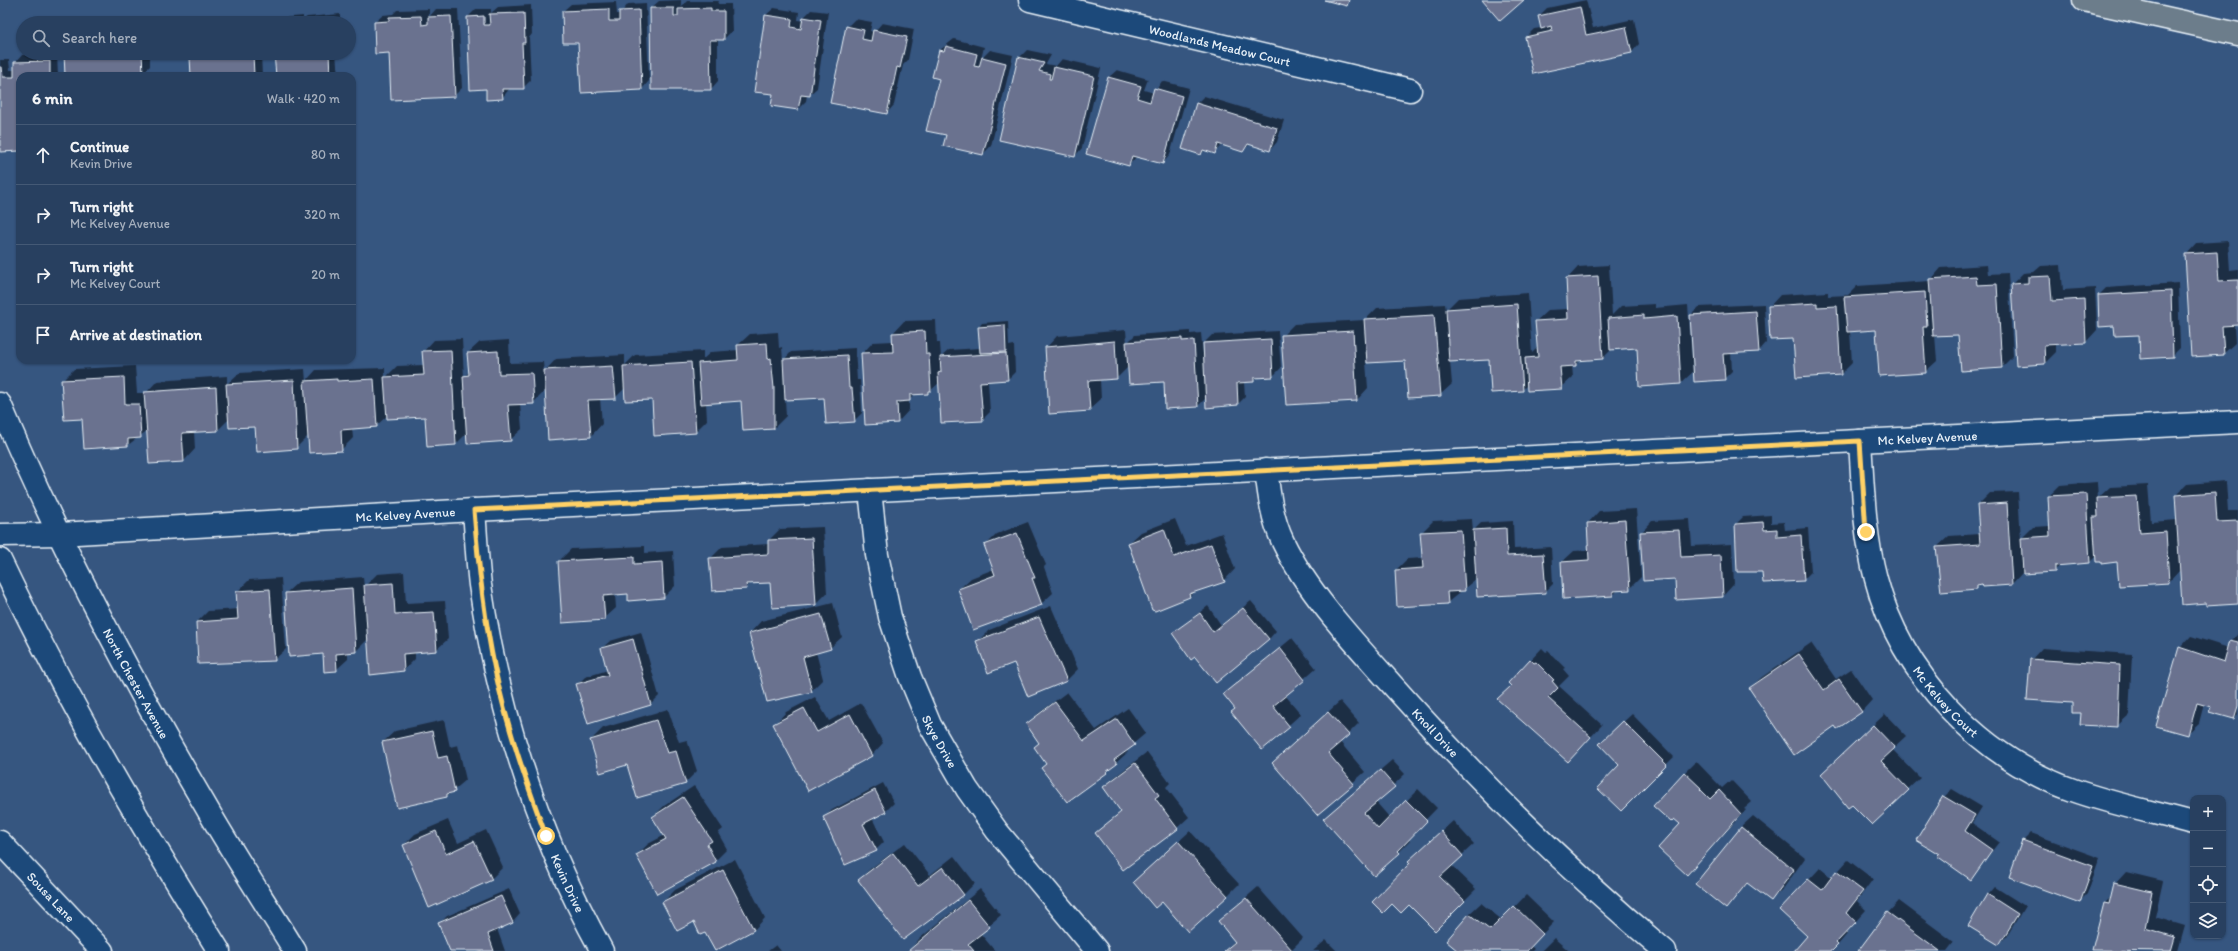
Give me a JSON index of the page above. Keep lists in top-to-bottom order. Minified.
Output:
{"streets":{"street":["Woodlands Meadow Court","Mc Kelvey Avenue","North Chester Avenue","Mc Kelvey Court","Knoll Drive","Skye Drive","Kevin Drive","Sousa Lane"]},"crossings":[["Mc Kelvey Avenue","North Chester Avenue"],["Mc Kelvey Avenue","Mc Kelvey Court"],["Mc Kelvey Avenue","Knoll Drive"],["Mc Kelvey Avenue","Skye Drive"],["Mc Kelvey Avenue","Kevin Drive"]],"page":{"search":"Search here","heading":["6 min","Walk · 420 m"],"list":[["Continue","Kevin Drive","80 m"],["Turn right","Mc Kelvey Avenue","320 m"],["Turn right","Mc Kelvey Court","20 m"],"Arrive at destination"],"map_buttons":["+","−"]}}
